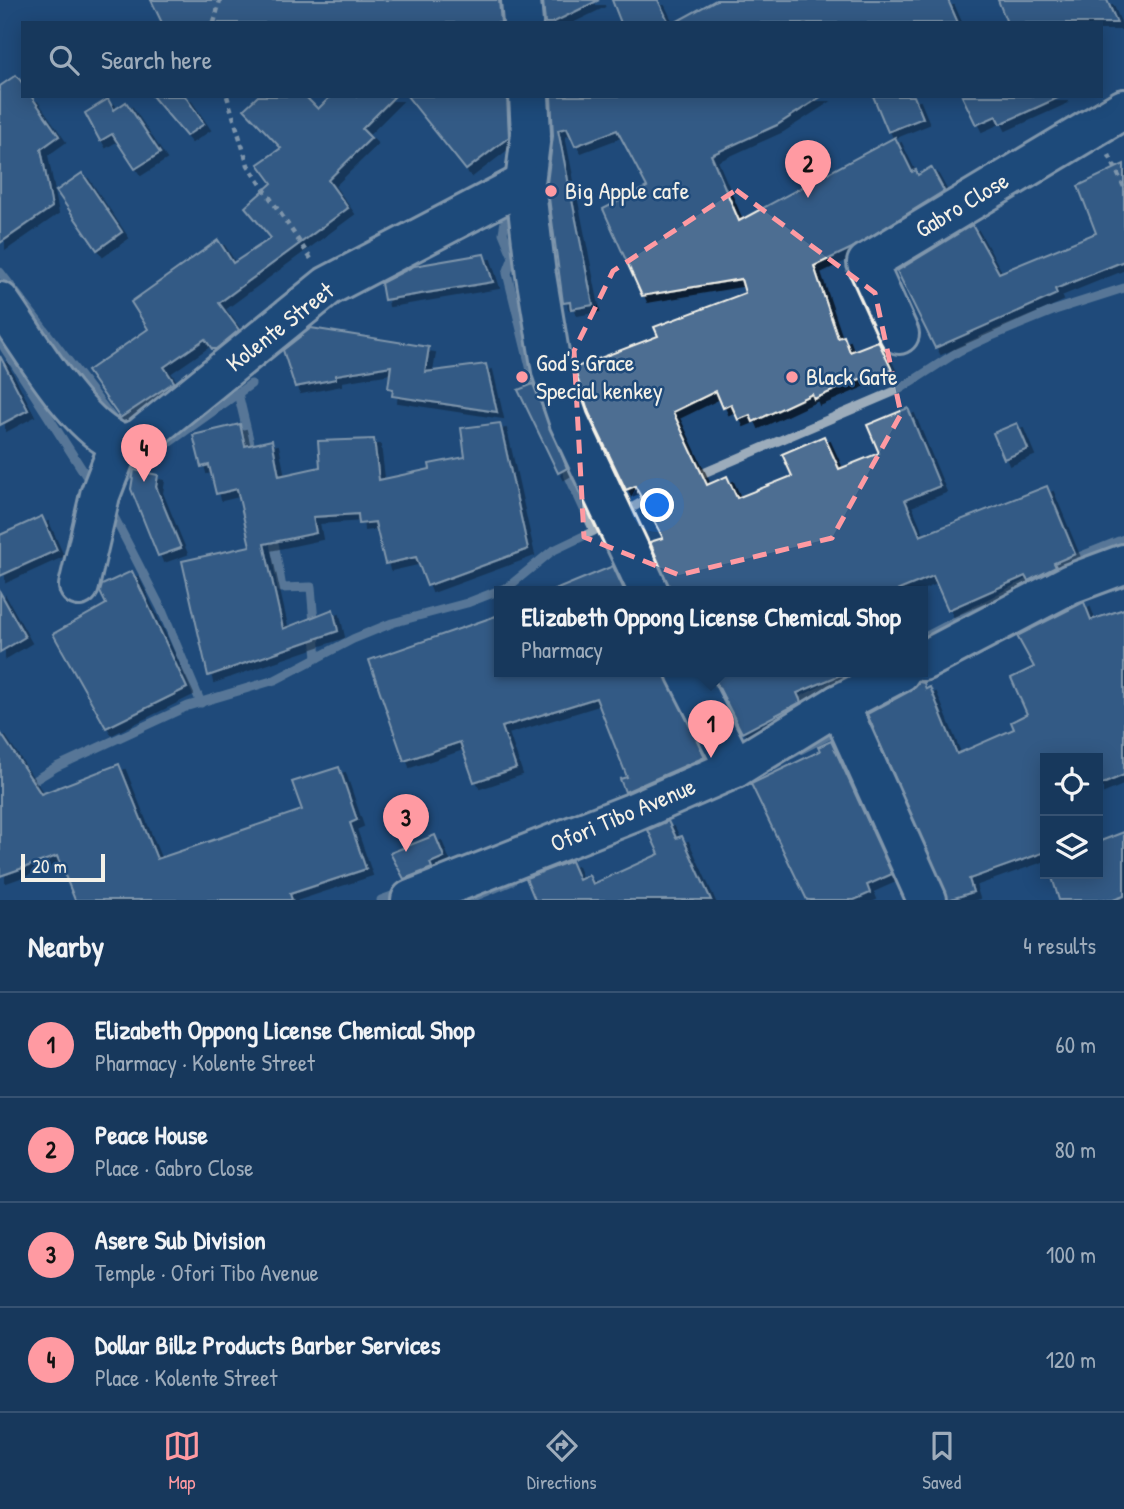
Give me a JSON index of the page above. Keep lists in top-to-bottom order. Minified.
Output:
{"streets":{"street":["Gabro Close","Kolente Street","Ofori Tibo Avenue"]},"places":["Big Apple cafe","God's Grace Special kenkey","Black Gate"],"scale_bar":"20 m","page":{"search":"Search here","pins":["2","4","1","3"],"popup":["Elizabeth Oppong License Chemical Shop","Pharmacy"],"scale":"20 m","heading":["Nearby","4 results"],"list":[{"mark":"1","name":"Elizabeth Oppong License Chemical Shop","note":"Pharmacy · Kolente Street","value":"60 m"},{"mark":"2","name":"Peace House","note":"Place · Gabro Close","value":"80 m"},{"mark":"3","name":"Asere Sub Division","note":"Temple · Ofori Tibo Avenue","value":"100 m"},{"mark":"4","name":"Dollar Billz Products Barber Services","note":"Place · Kolente Street","value":"120 m"}],"nav":["Map","Directions","Saved"]}}
